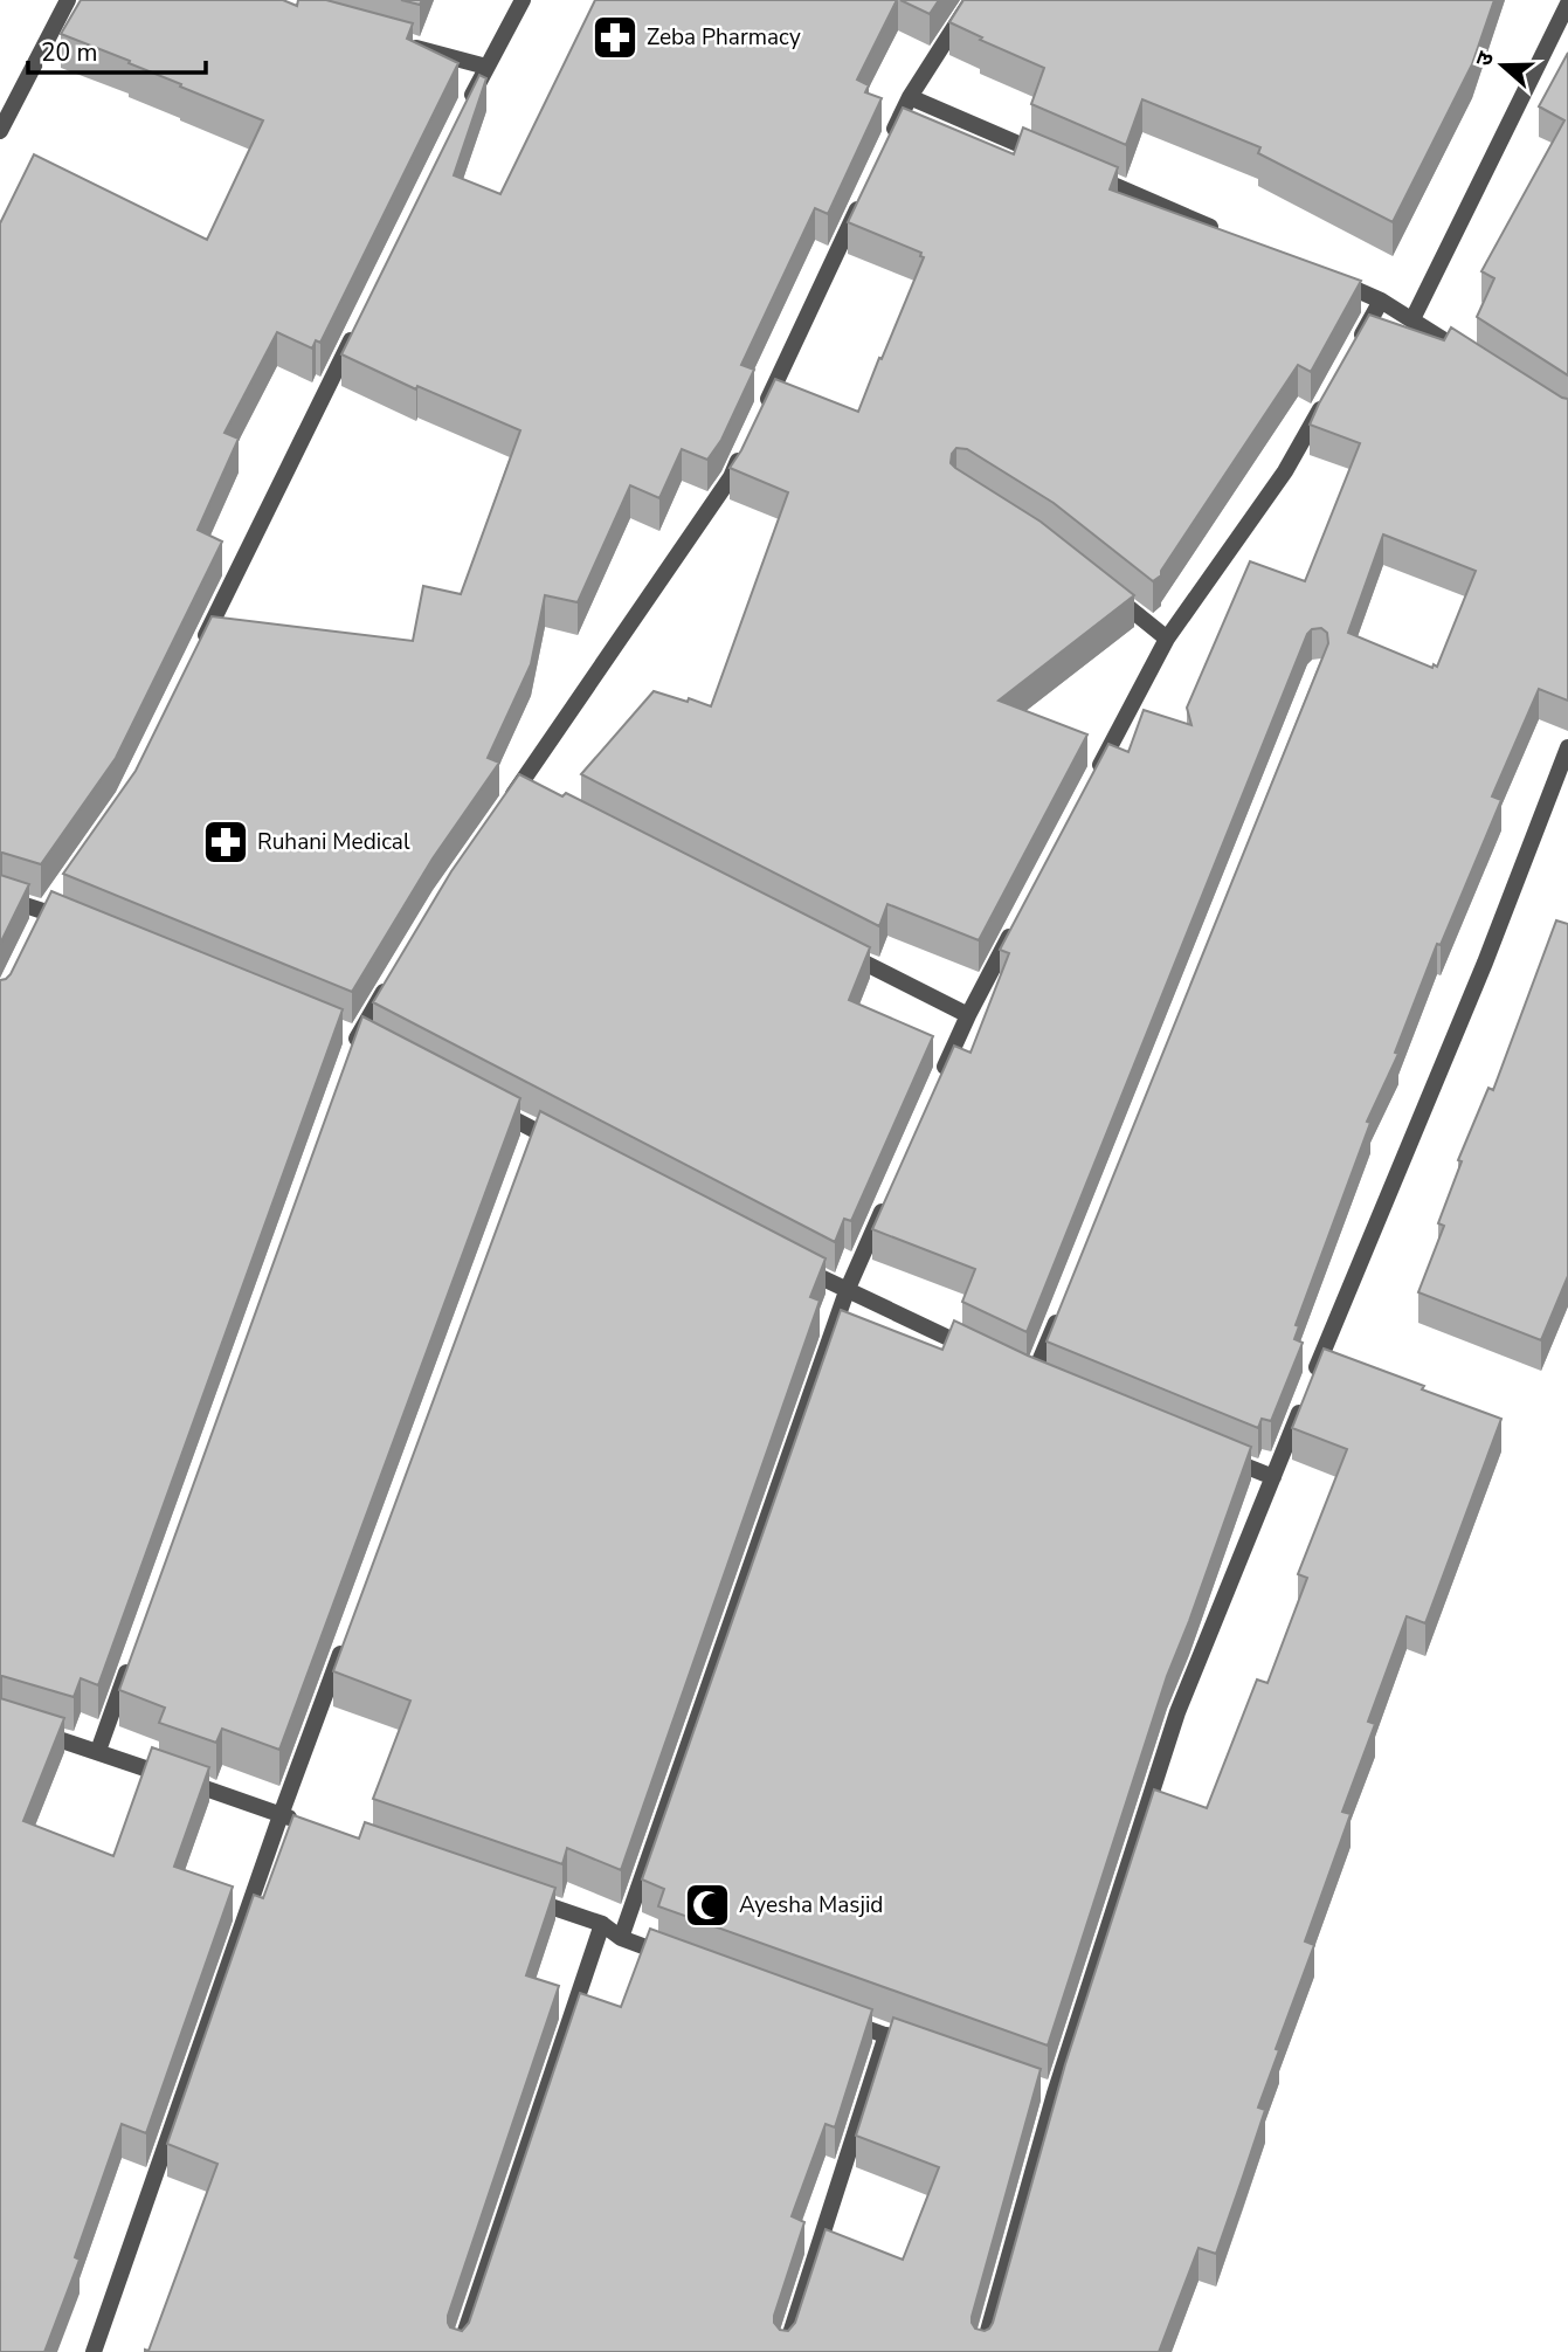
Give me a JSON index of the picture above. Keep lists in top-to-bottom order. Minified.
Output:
{"places":{"pharmacy":["Zeba Pharmacy","Ruhani Medical"],"mosque":["Ayesha Masjid"]},"scale_bar":"20 m","north":"left"}
